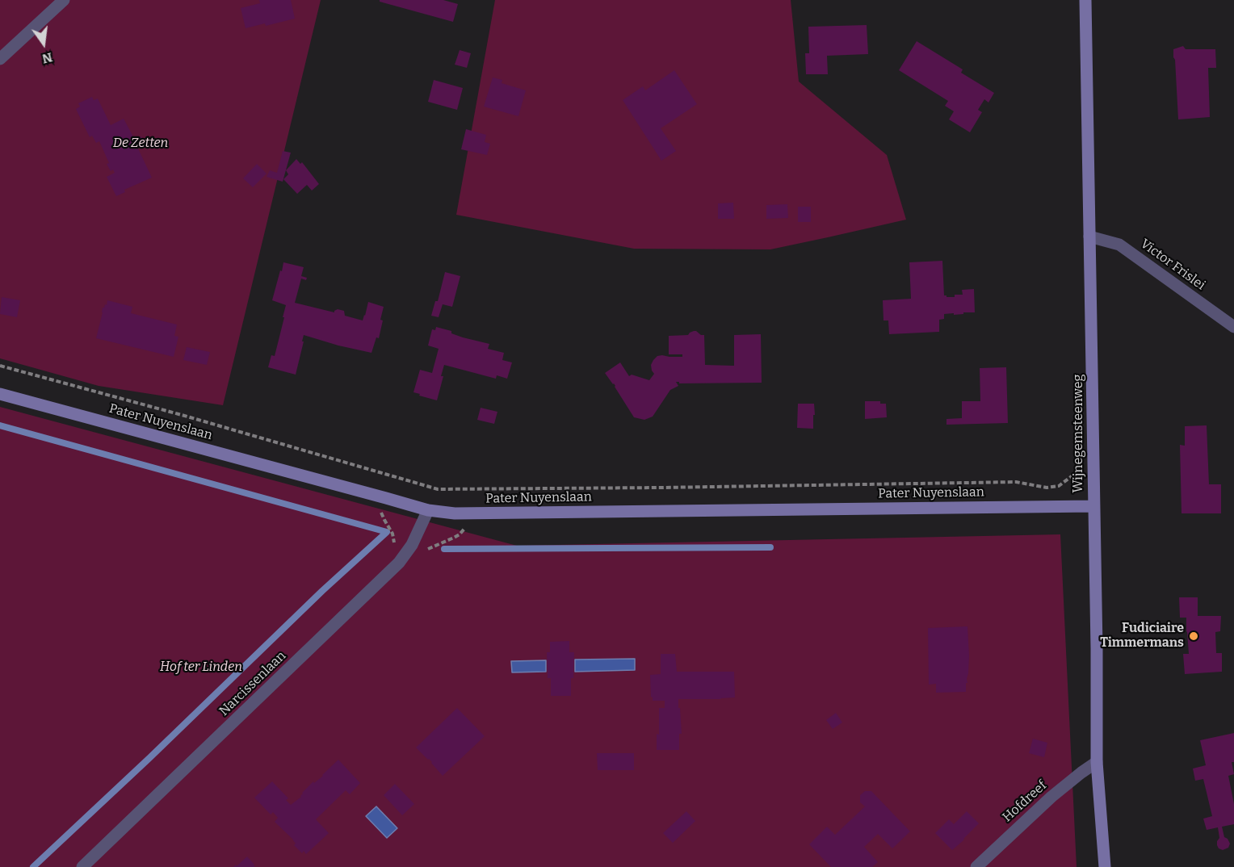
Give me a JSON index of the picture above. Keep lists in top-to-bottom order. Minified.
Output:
{"streets":{"street":["Victor Frislei","Pater Nuyenslaan","Wijnegemsteenweg","Narcissenlaan","Hofdreef"]},"crossings":[["Victor Frislei","Wijnegemsteenweg"],["Pater Nuyenslaan","Wijnegemsteenweg"],["Pater Nuyenslaan","Narcissenlaan"],["Wijnegemsteenweg","Hofdreef"]],"parks":["De Zetten","Hof ter Linden"],"places":["Fudiciaire Timmermans"],"north":"bottom"}
